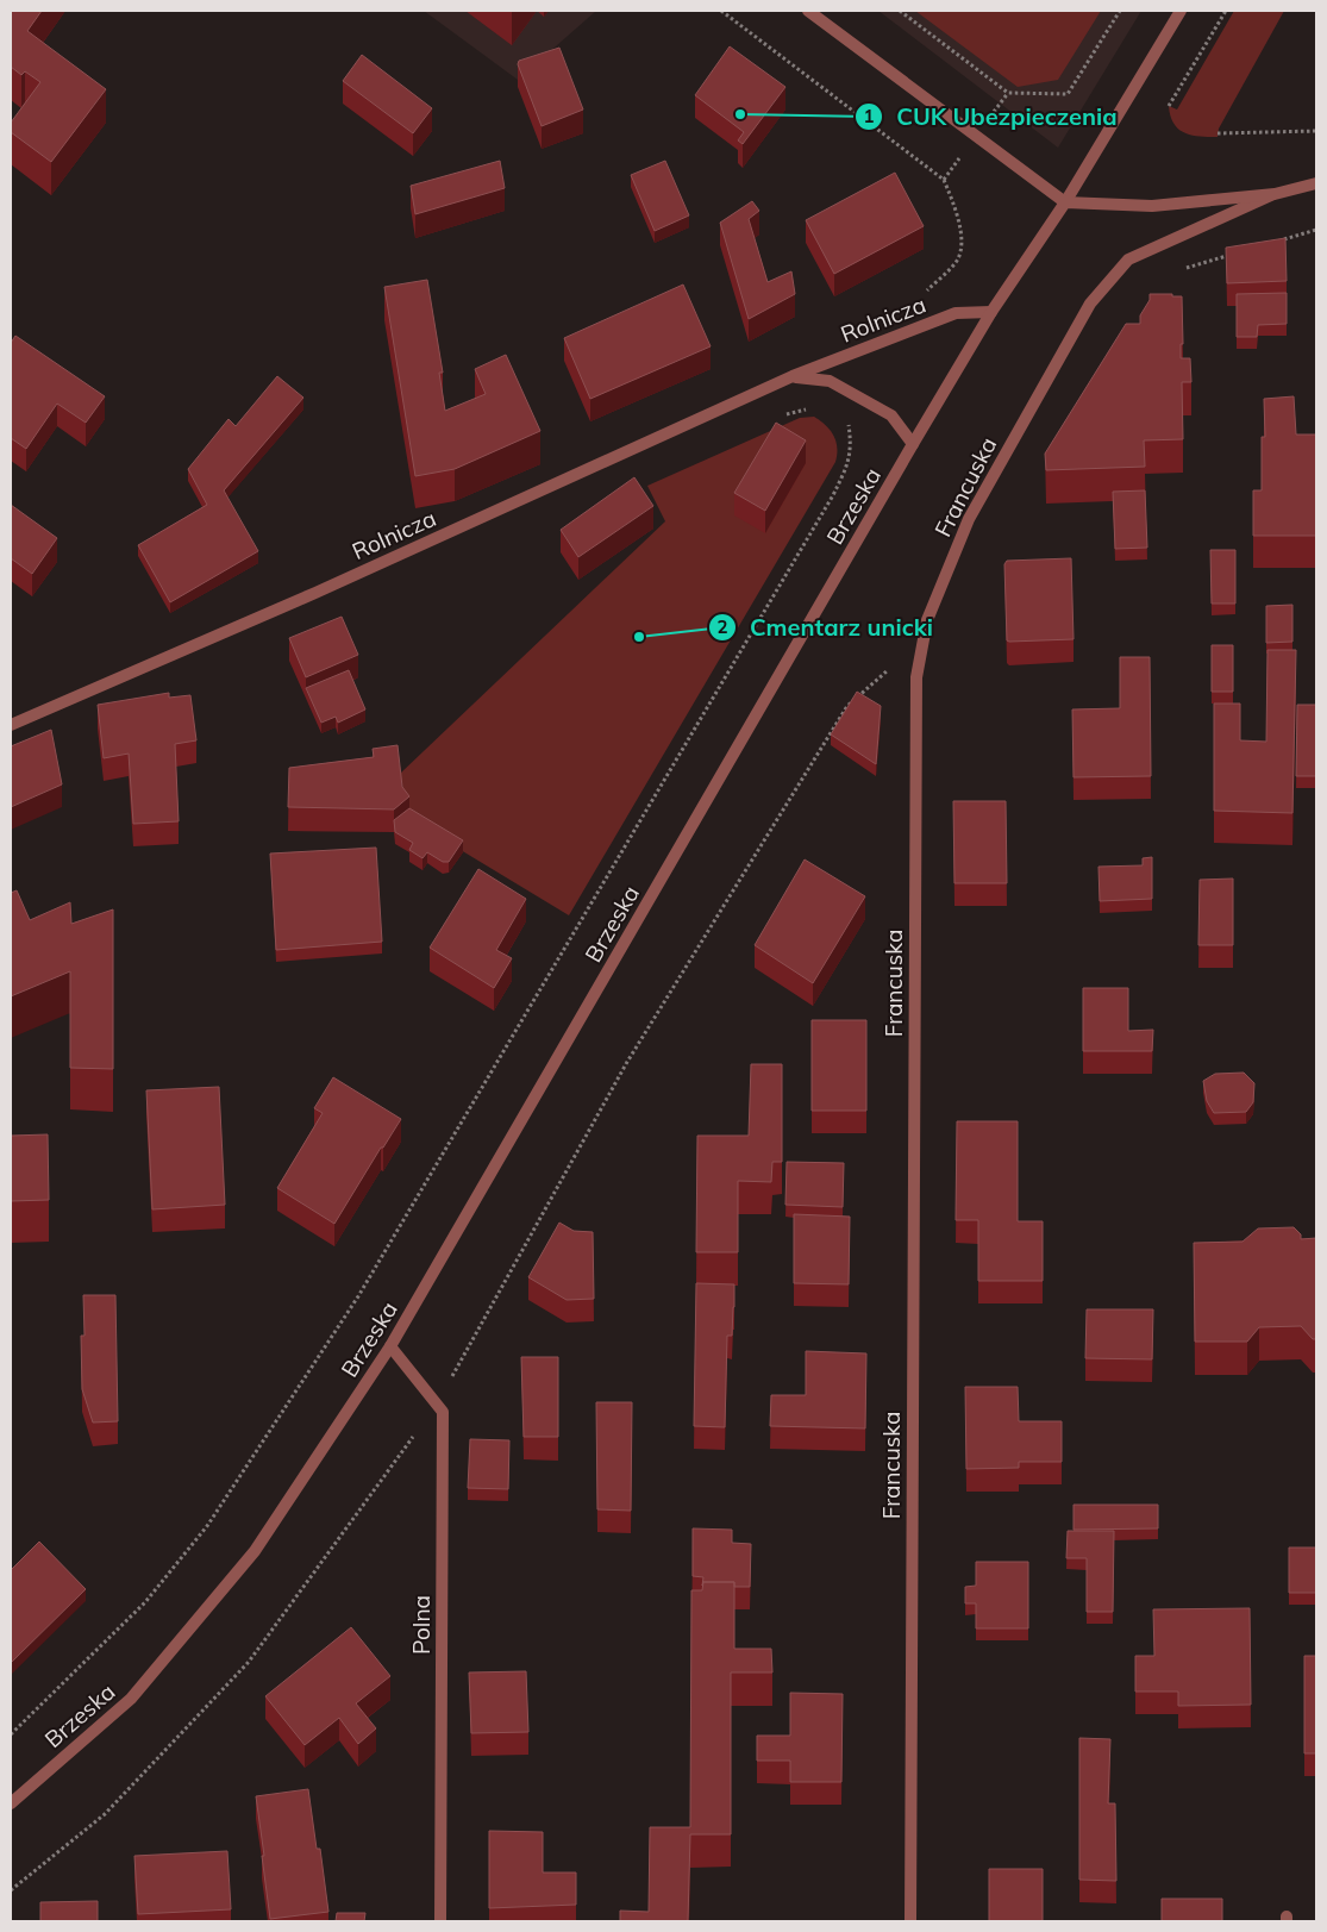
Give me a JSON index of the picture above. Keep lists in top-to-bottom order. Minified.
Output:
{"streets":{"street":["Rolnicza","Francuska","Brzeska","Polna"]},"crossings":[["Rolnicza","Brzeska"],["Brzeska","Polna"]],"places":["CUK Ubezpieczenia","Cmentarz unicki"]}
